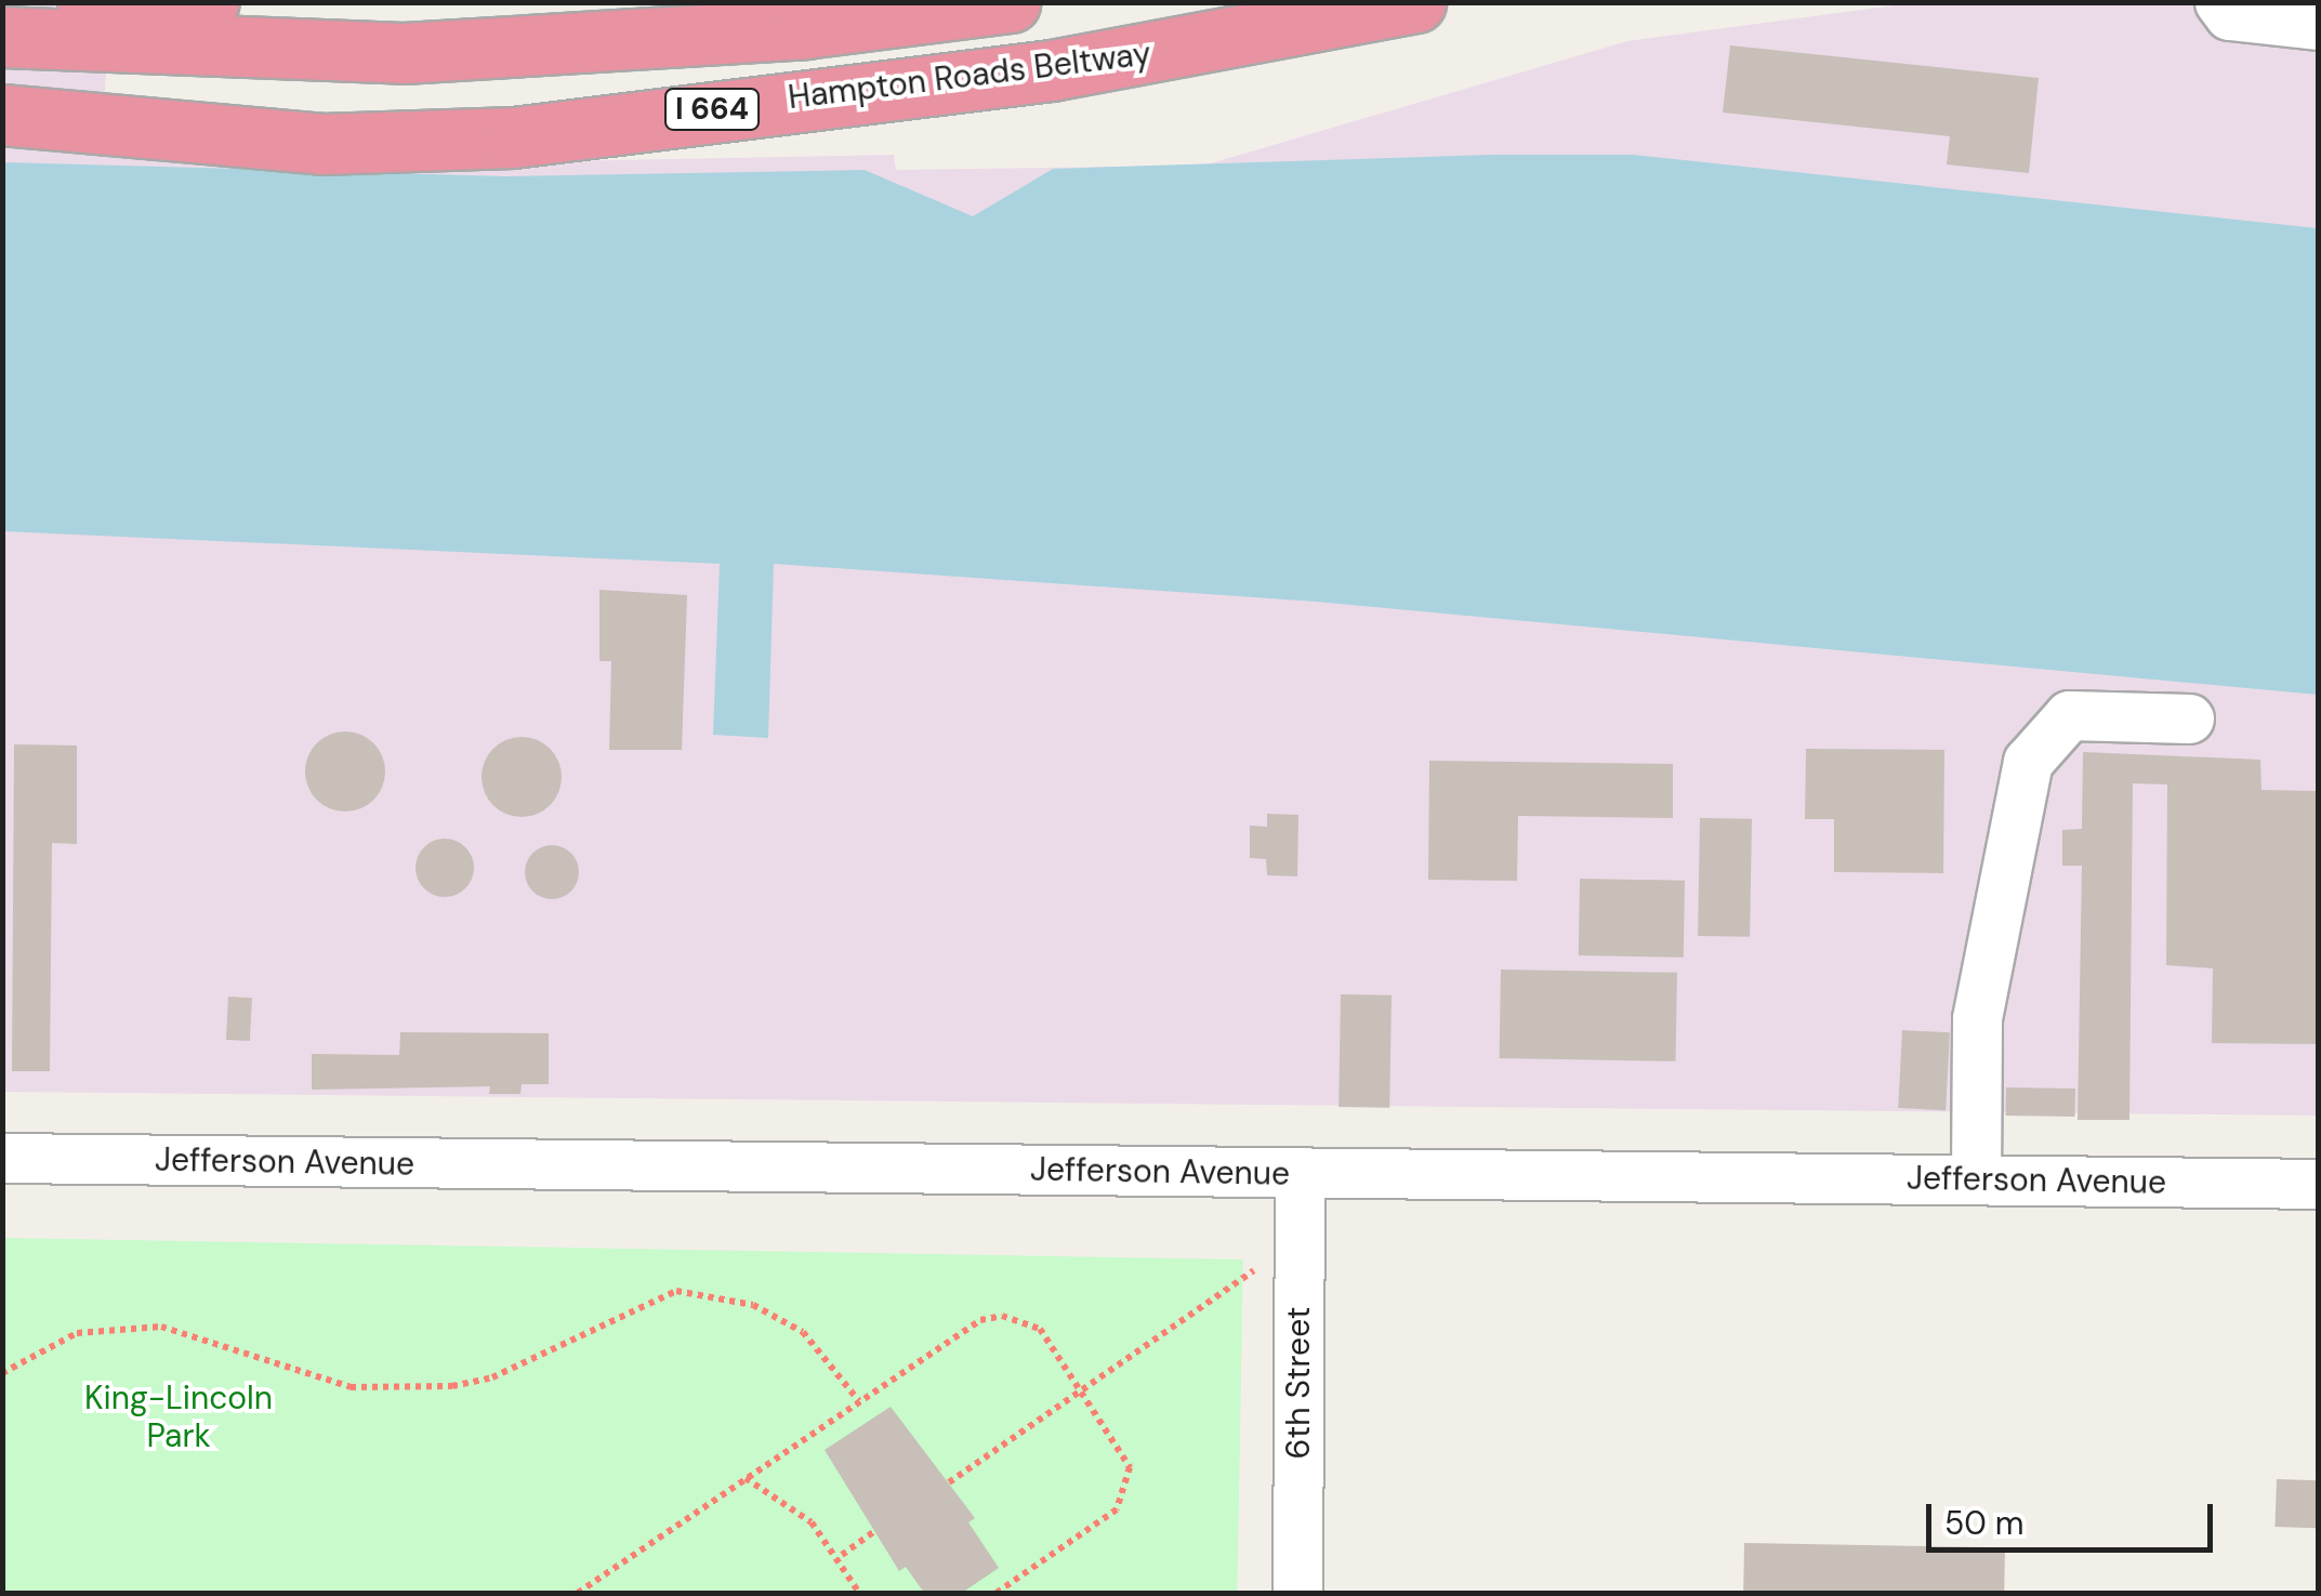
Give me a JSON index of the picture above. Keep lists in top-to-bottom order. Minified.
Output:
{"streets":{"highway":["Hampton Roads Beltway","I 664"],"street":["Jefferson Avenue","6th Street"]},"crossings":[["Jefferson Avenue","6th Street"]],"parks":["King-Lincoln Park"],"scale_bar":"50 m"}
